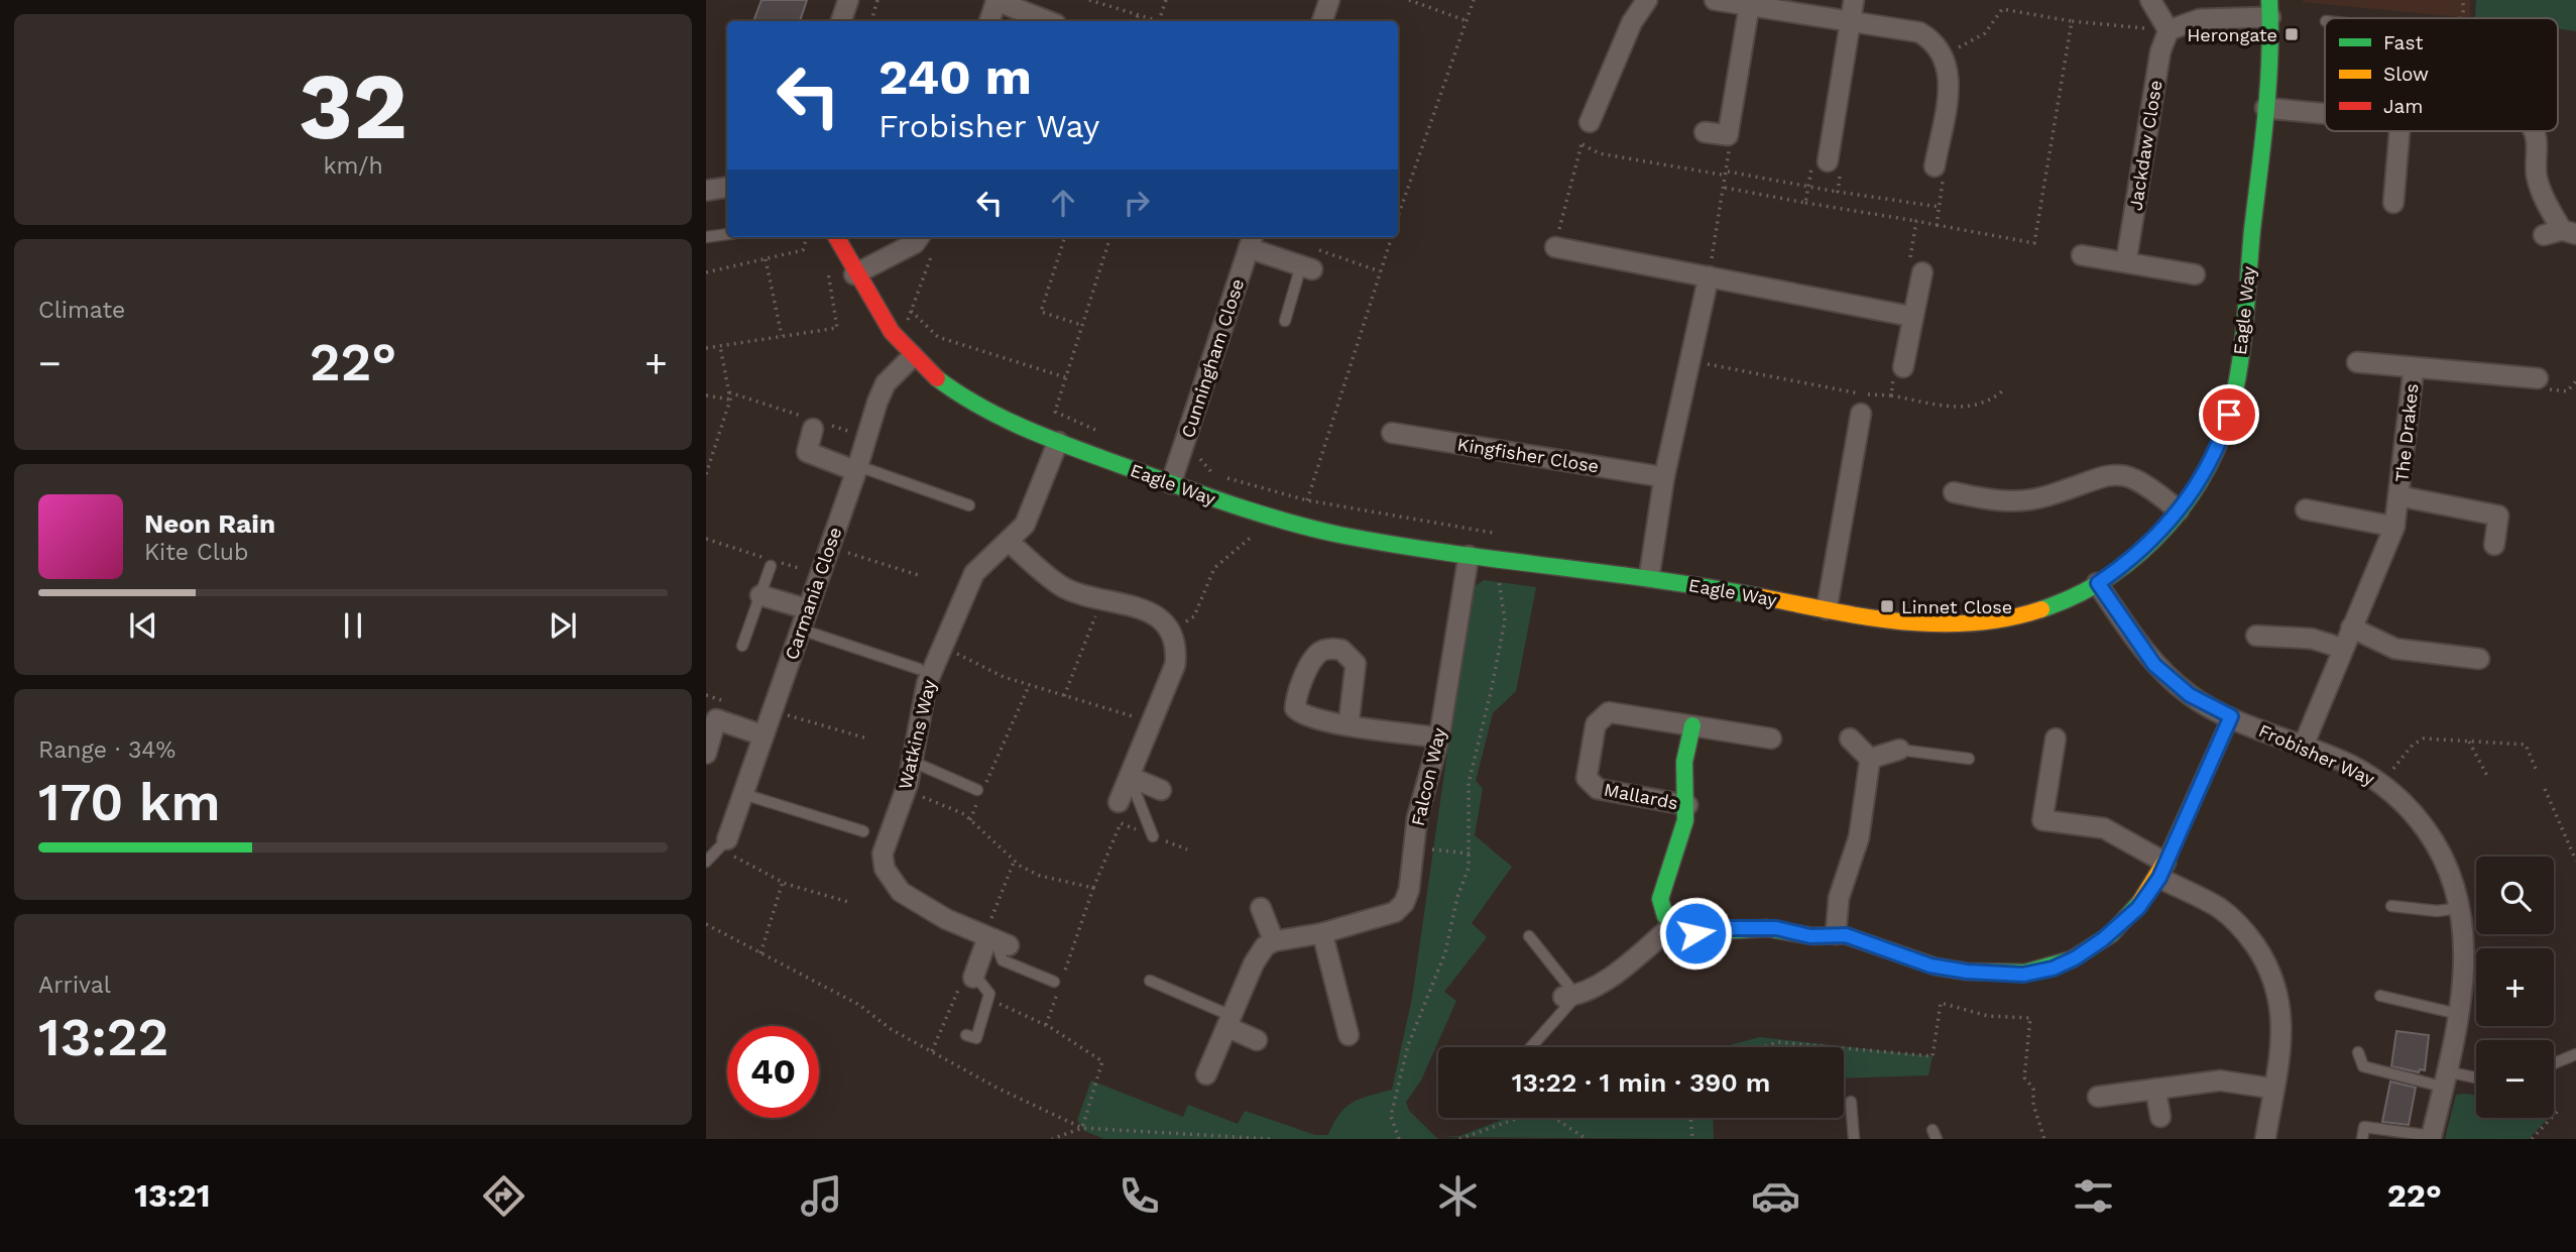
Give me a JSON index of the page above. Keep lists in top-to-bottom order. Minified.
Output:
{"streets":{"street":["Jackdaw Close","Eagle Way","Cunningham Close","The Drakes","Kingfisher Close","Carmania Close","Watkins Way","Frobisher Way","Falcon Way","Mallards"]},"crossings":[["Eagle Way","Cunningham Close"],["Eagle Way","Carmania Close"],["Eagle Way","Watkins Way"],["Eagle Way","Frobisher Way"],["Eagle Way","Falcon Way"],["The Drakes","Frobisher Way"]],"places":{"transit":["Herongate","Linnet Close"]},"legend":["Fast","Slow","Jam"],"page":{"tile":[["32","km/h"],"Climate",["Range · 34%","170 km"],["Arrival","13:22"]],"turn":["240 m","Frobisher Way"],"heat":["−","22°","+"],"song":["Neon Rain","Kite Club"],"map_buttons":["+","−"],"limit":"40","trip":"13:22 · 1 min · 390 m","tabs":["13:21","22°"]}}
